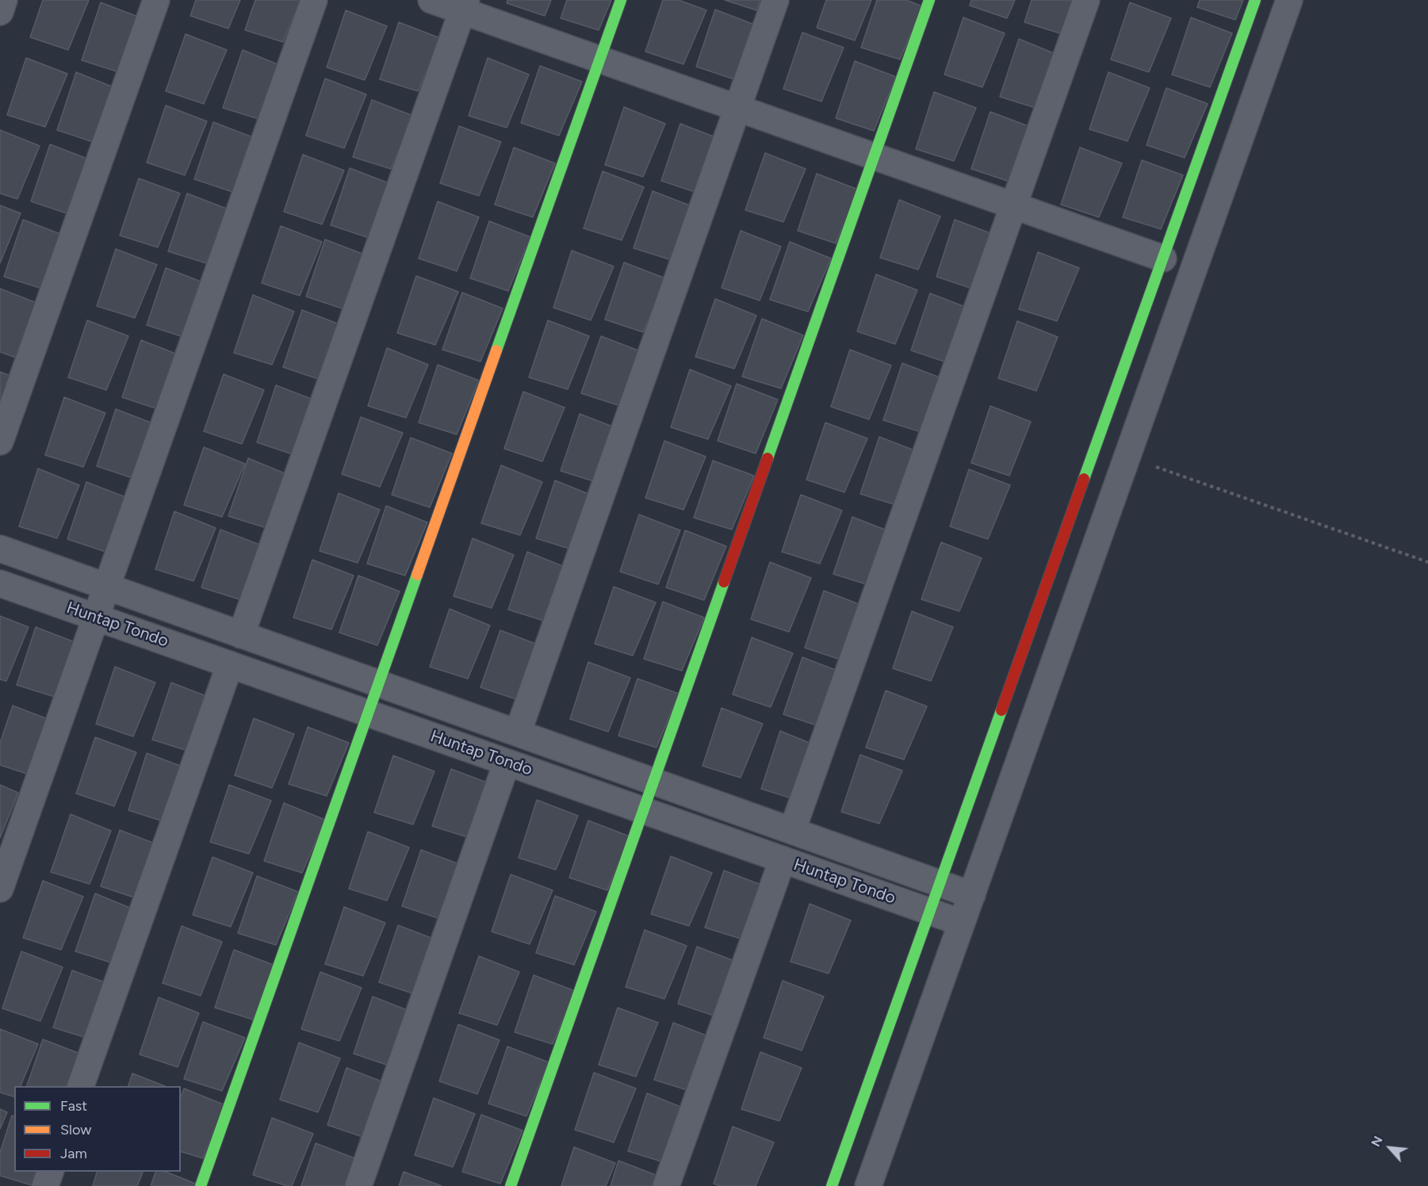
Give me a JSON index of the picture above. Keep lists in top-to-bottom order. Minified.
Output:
{"streets":{"street":["Huntap Tondo"]},"legend":["Fast","Slow","Jam"],"north":"top left"}
